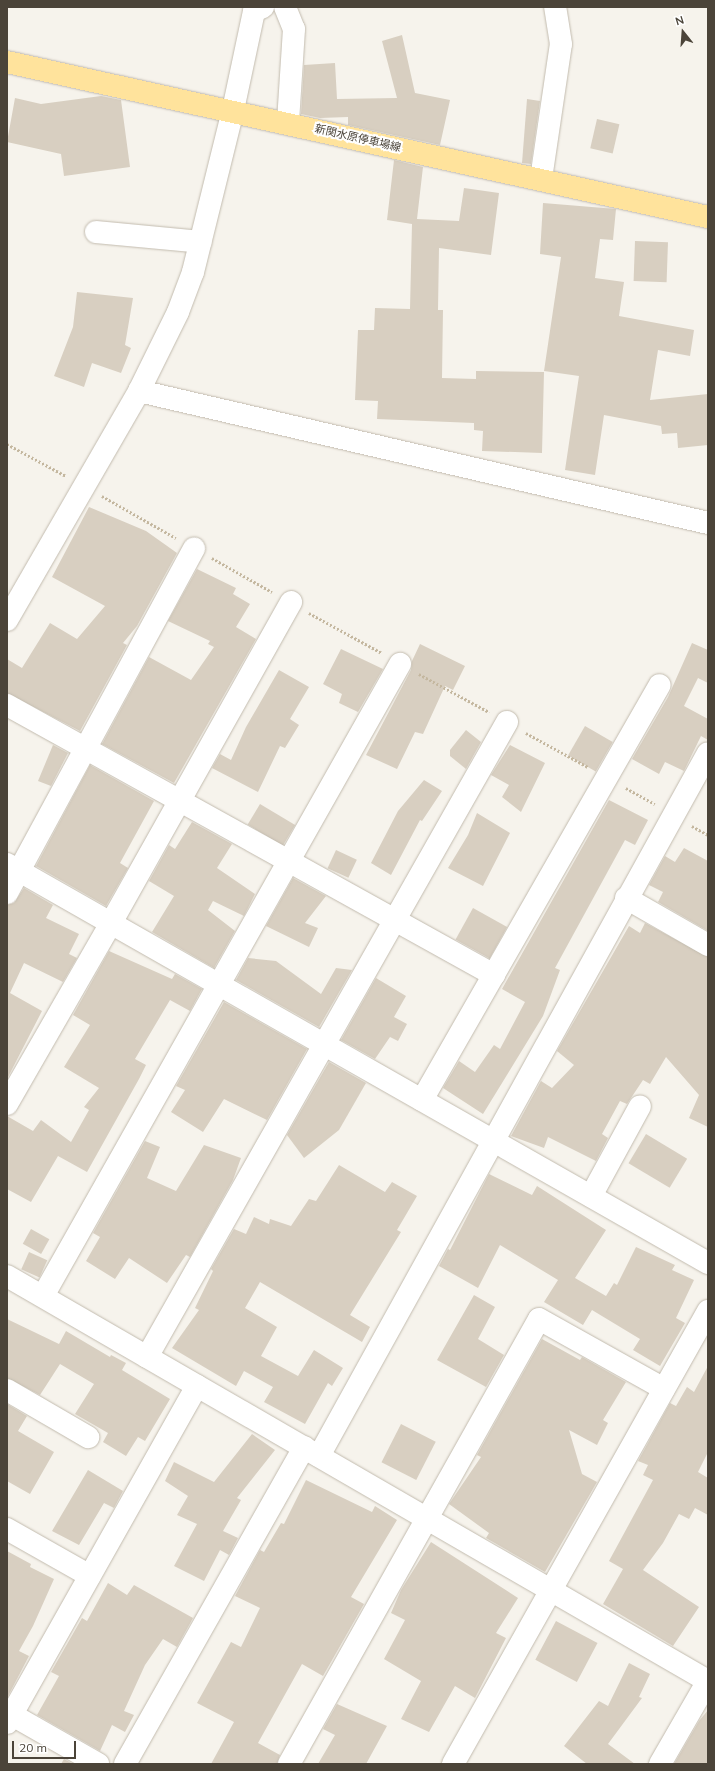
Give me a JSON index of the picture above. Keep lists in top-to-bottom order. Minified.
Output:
{"streets":{"main road":["新関水原停車場線"]},"scale_bar":"20 m","north":"top"}
